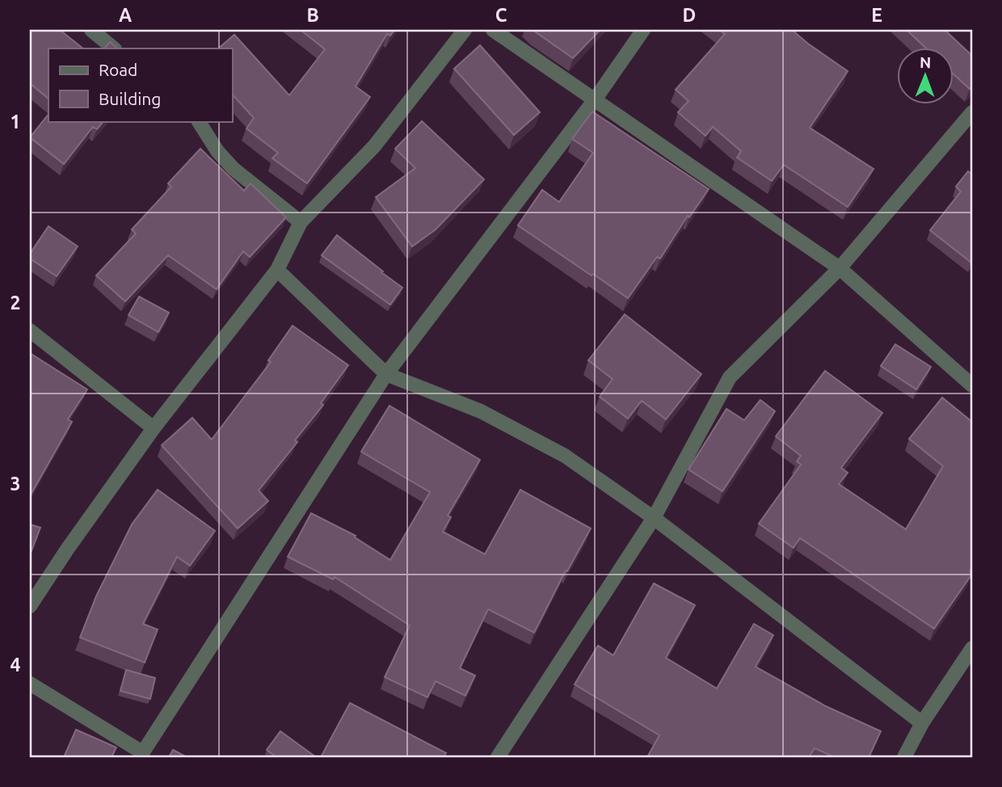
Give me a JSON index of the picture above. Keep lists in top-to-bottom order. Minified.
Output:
{"legend":["Road","Building"],"north":"top","grid":{"columns":["A","B","C","D","E"],"rows":["1","2","3","4"]}}
